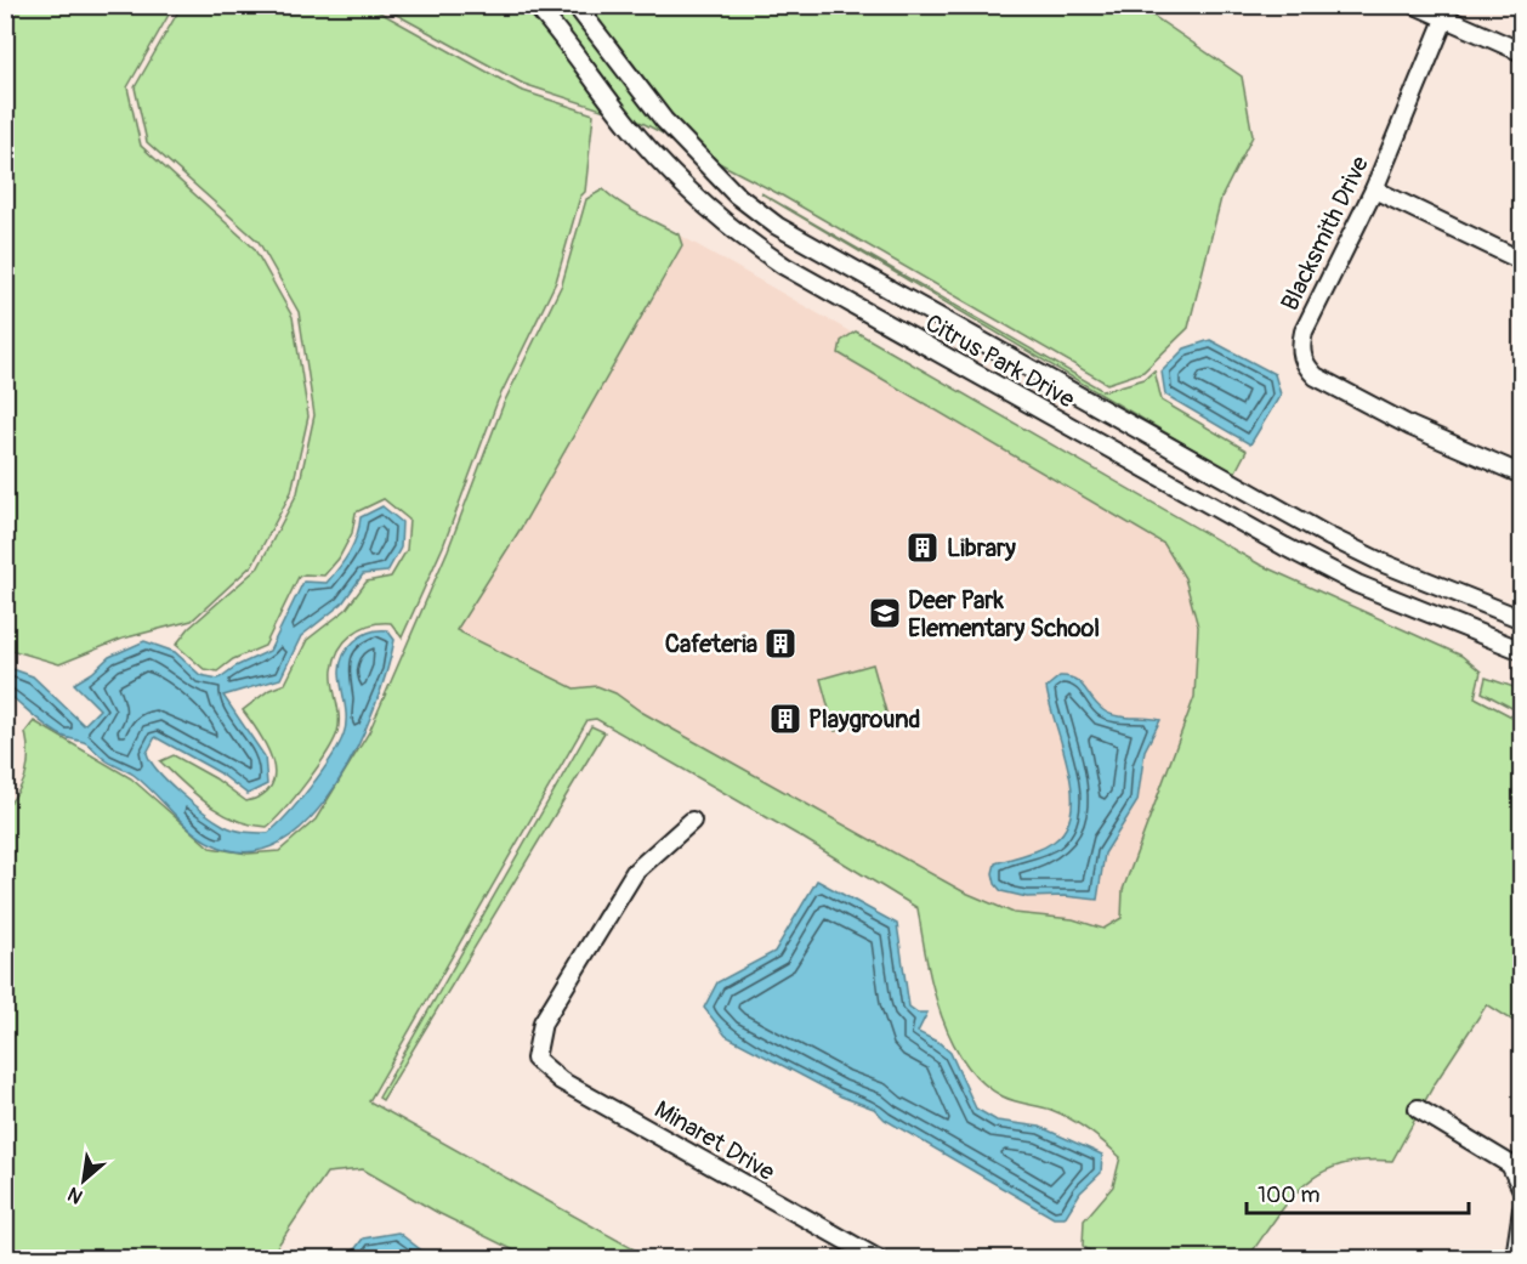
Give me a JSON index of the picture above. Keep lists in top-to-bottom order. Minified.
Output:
{"streets":{"street":["Blacksmith Drive","Citrus Park Drive","Minaret Drive"]},"places":{"building":["Library","Cafeteria","Playground"],"school or university":["Deer Park Elementary School"]},"scale_bar":"100 m","north":"bottom left"}
